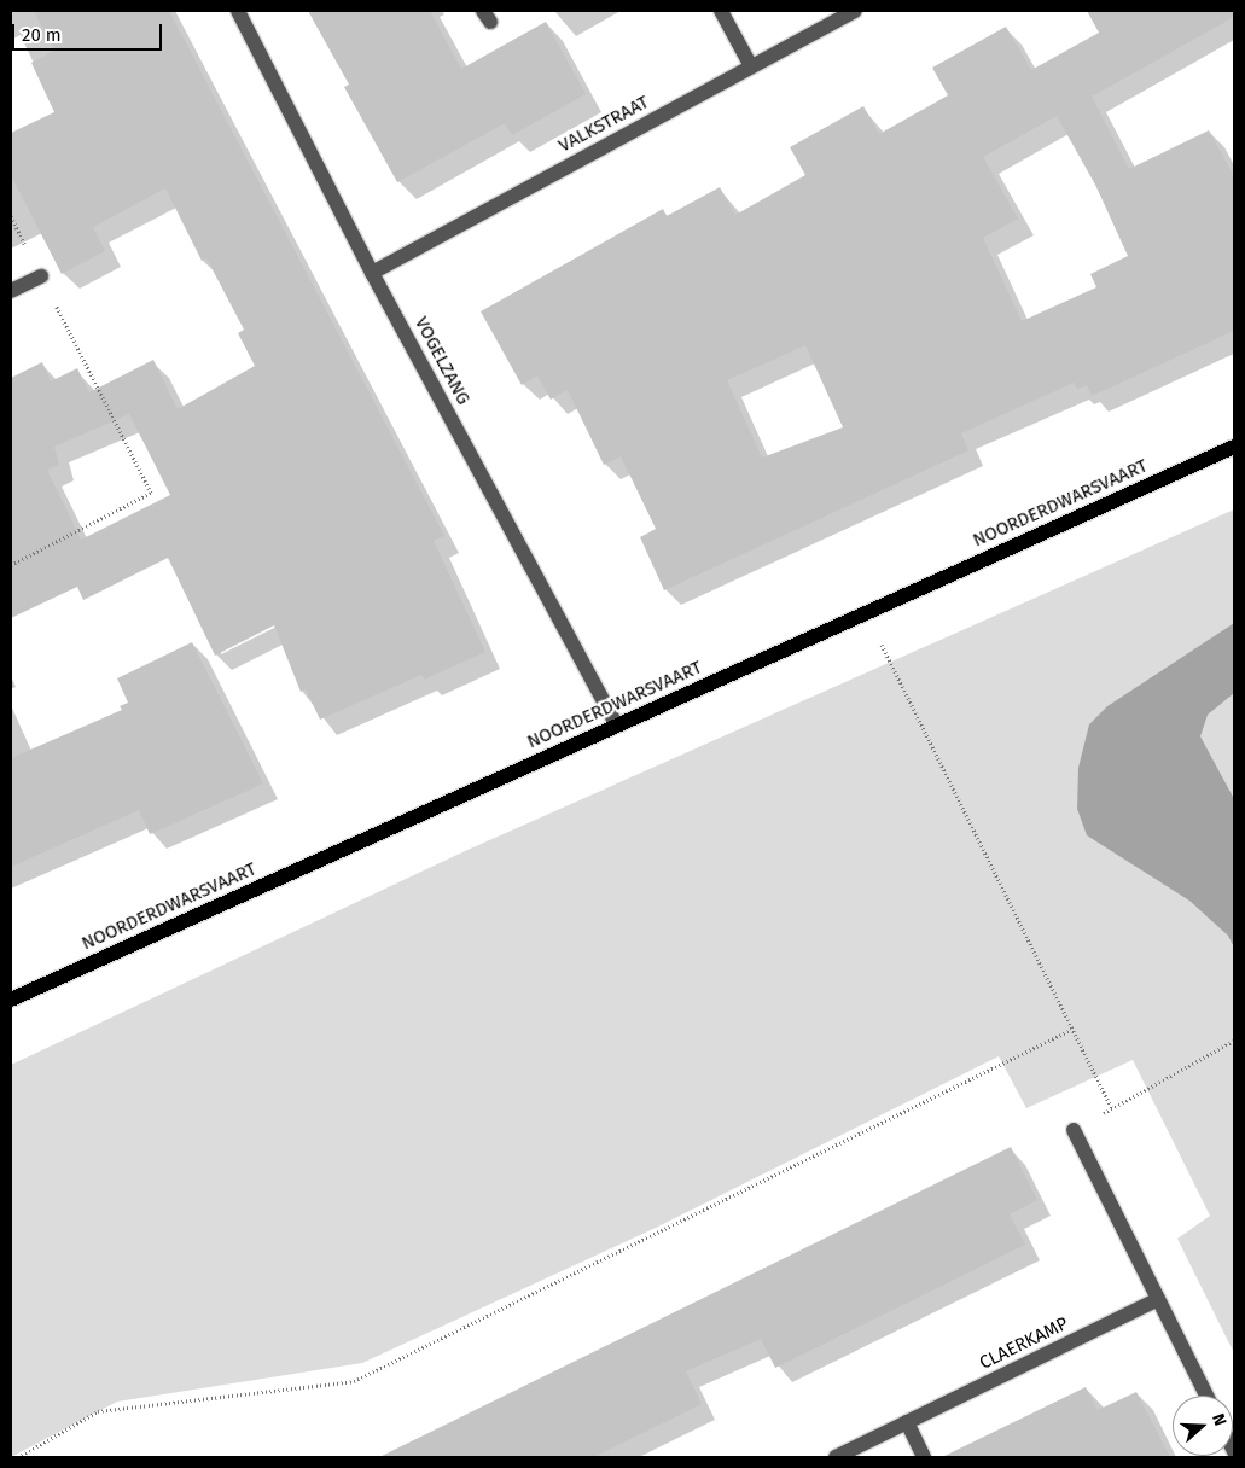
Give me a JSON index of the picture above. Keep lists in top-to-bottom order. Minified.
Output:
{"streets":{"main road":["NOORDERDWARSVAART"],"street":["VALKSTRAAT","VOGELZANG","CLAERKAMP"]},"crossings":[["VALKSTRAAT","VOGELZANG"],["VOGELZANG","NOORDERDWARSVAART"]],"scale_bar":"20 m","north":"right"}
